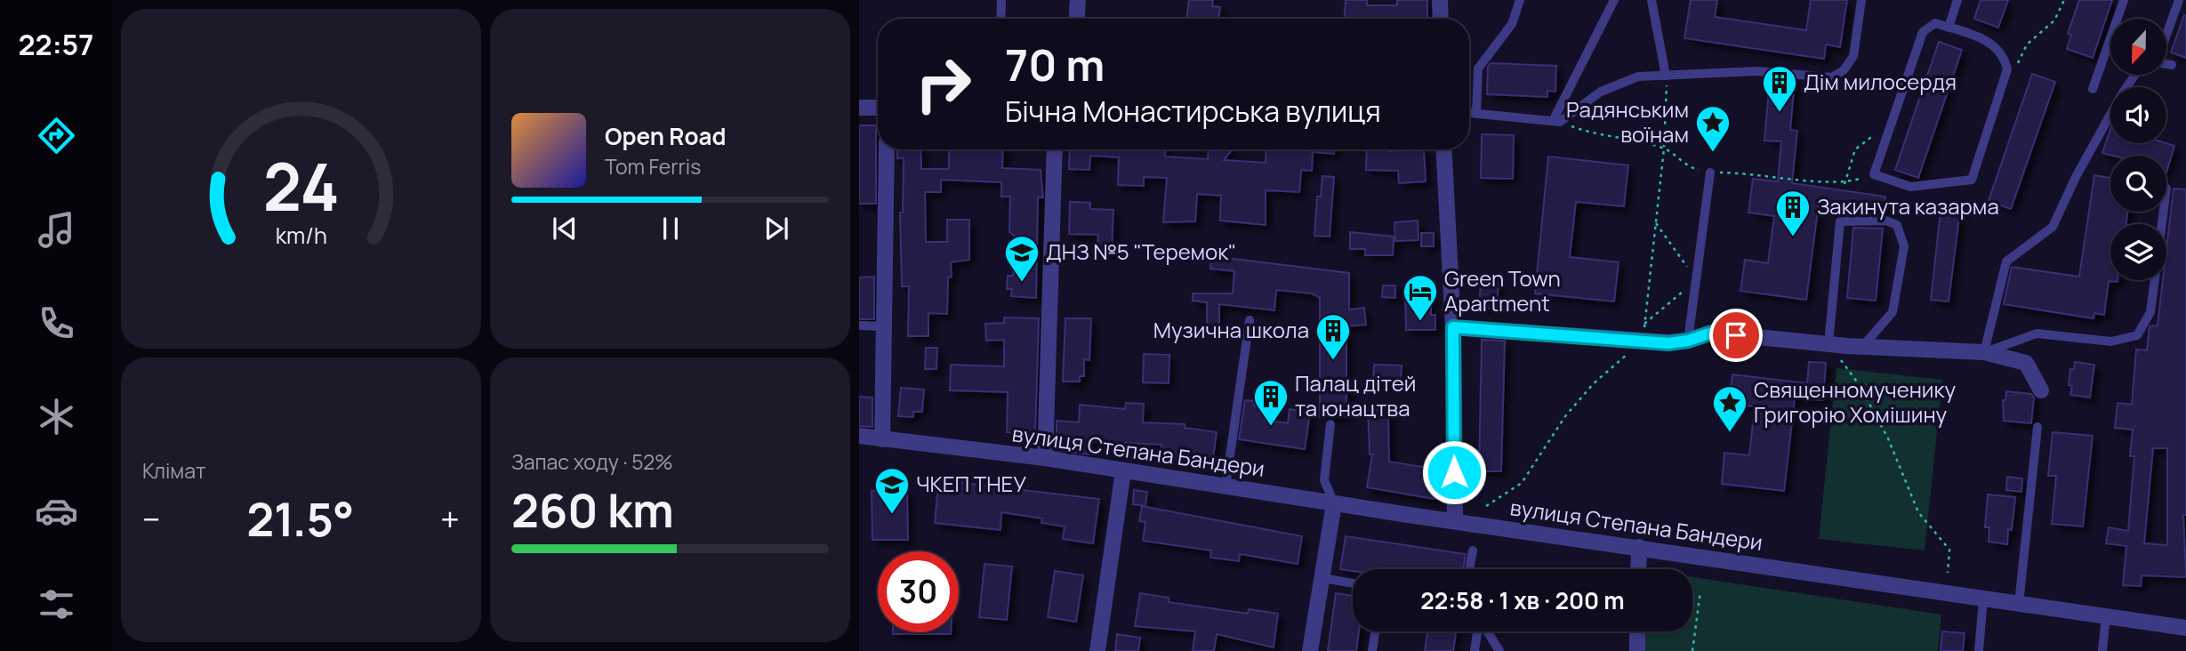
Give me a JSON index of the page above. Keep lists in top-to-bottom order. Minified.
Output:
{"streets":{"street":["вулиця Степана Бандери"]},"places":{"building":["Дім милосердя","Закинута казарма","Музична школа","Палац дітей та юнацтва"],"place":["Радянським воїнам","Священномученику Григорію Хомішину"],"school or university":["ДНЗ №5 \"Теремок\"","ЧКЕП ТНЕУ"],"hotel":["Green Town Apartment"]},"north":"bottom","page":{"tabs":"22:57","turn":["70 m","Бічна Монастирська вулиця"],"song":["Open Road","Tom Ferris"],"tile":["Клімат",["Запас ходу · 52%","260 km"]],"heat":["−","21.5°","+"],"limit":"30","trip":"22:58 · 1 хв · 200 m","gauge":["24","km/h"]}}
